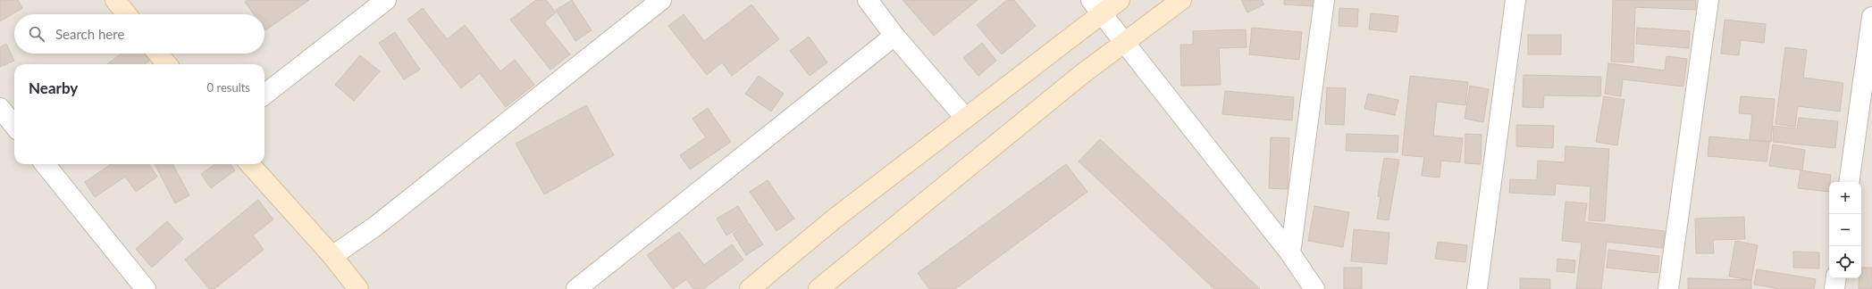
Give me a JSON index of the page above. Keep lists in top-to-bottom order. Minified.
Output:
{"page":{"search":"Search here","heading":["Nearby","0 results"],"map_buttons":["+","−"]}}
